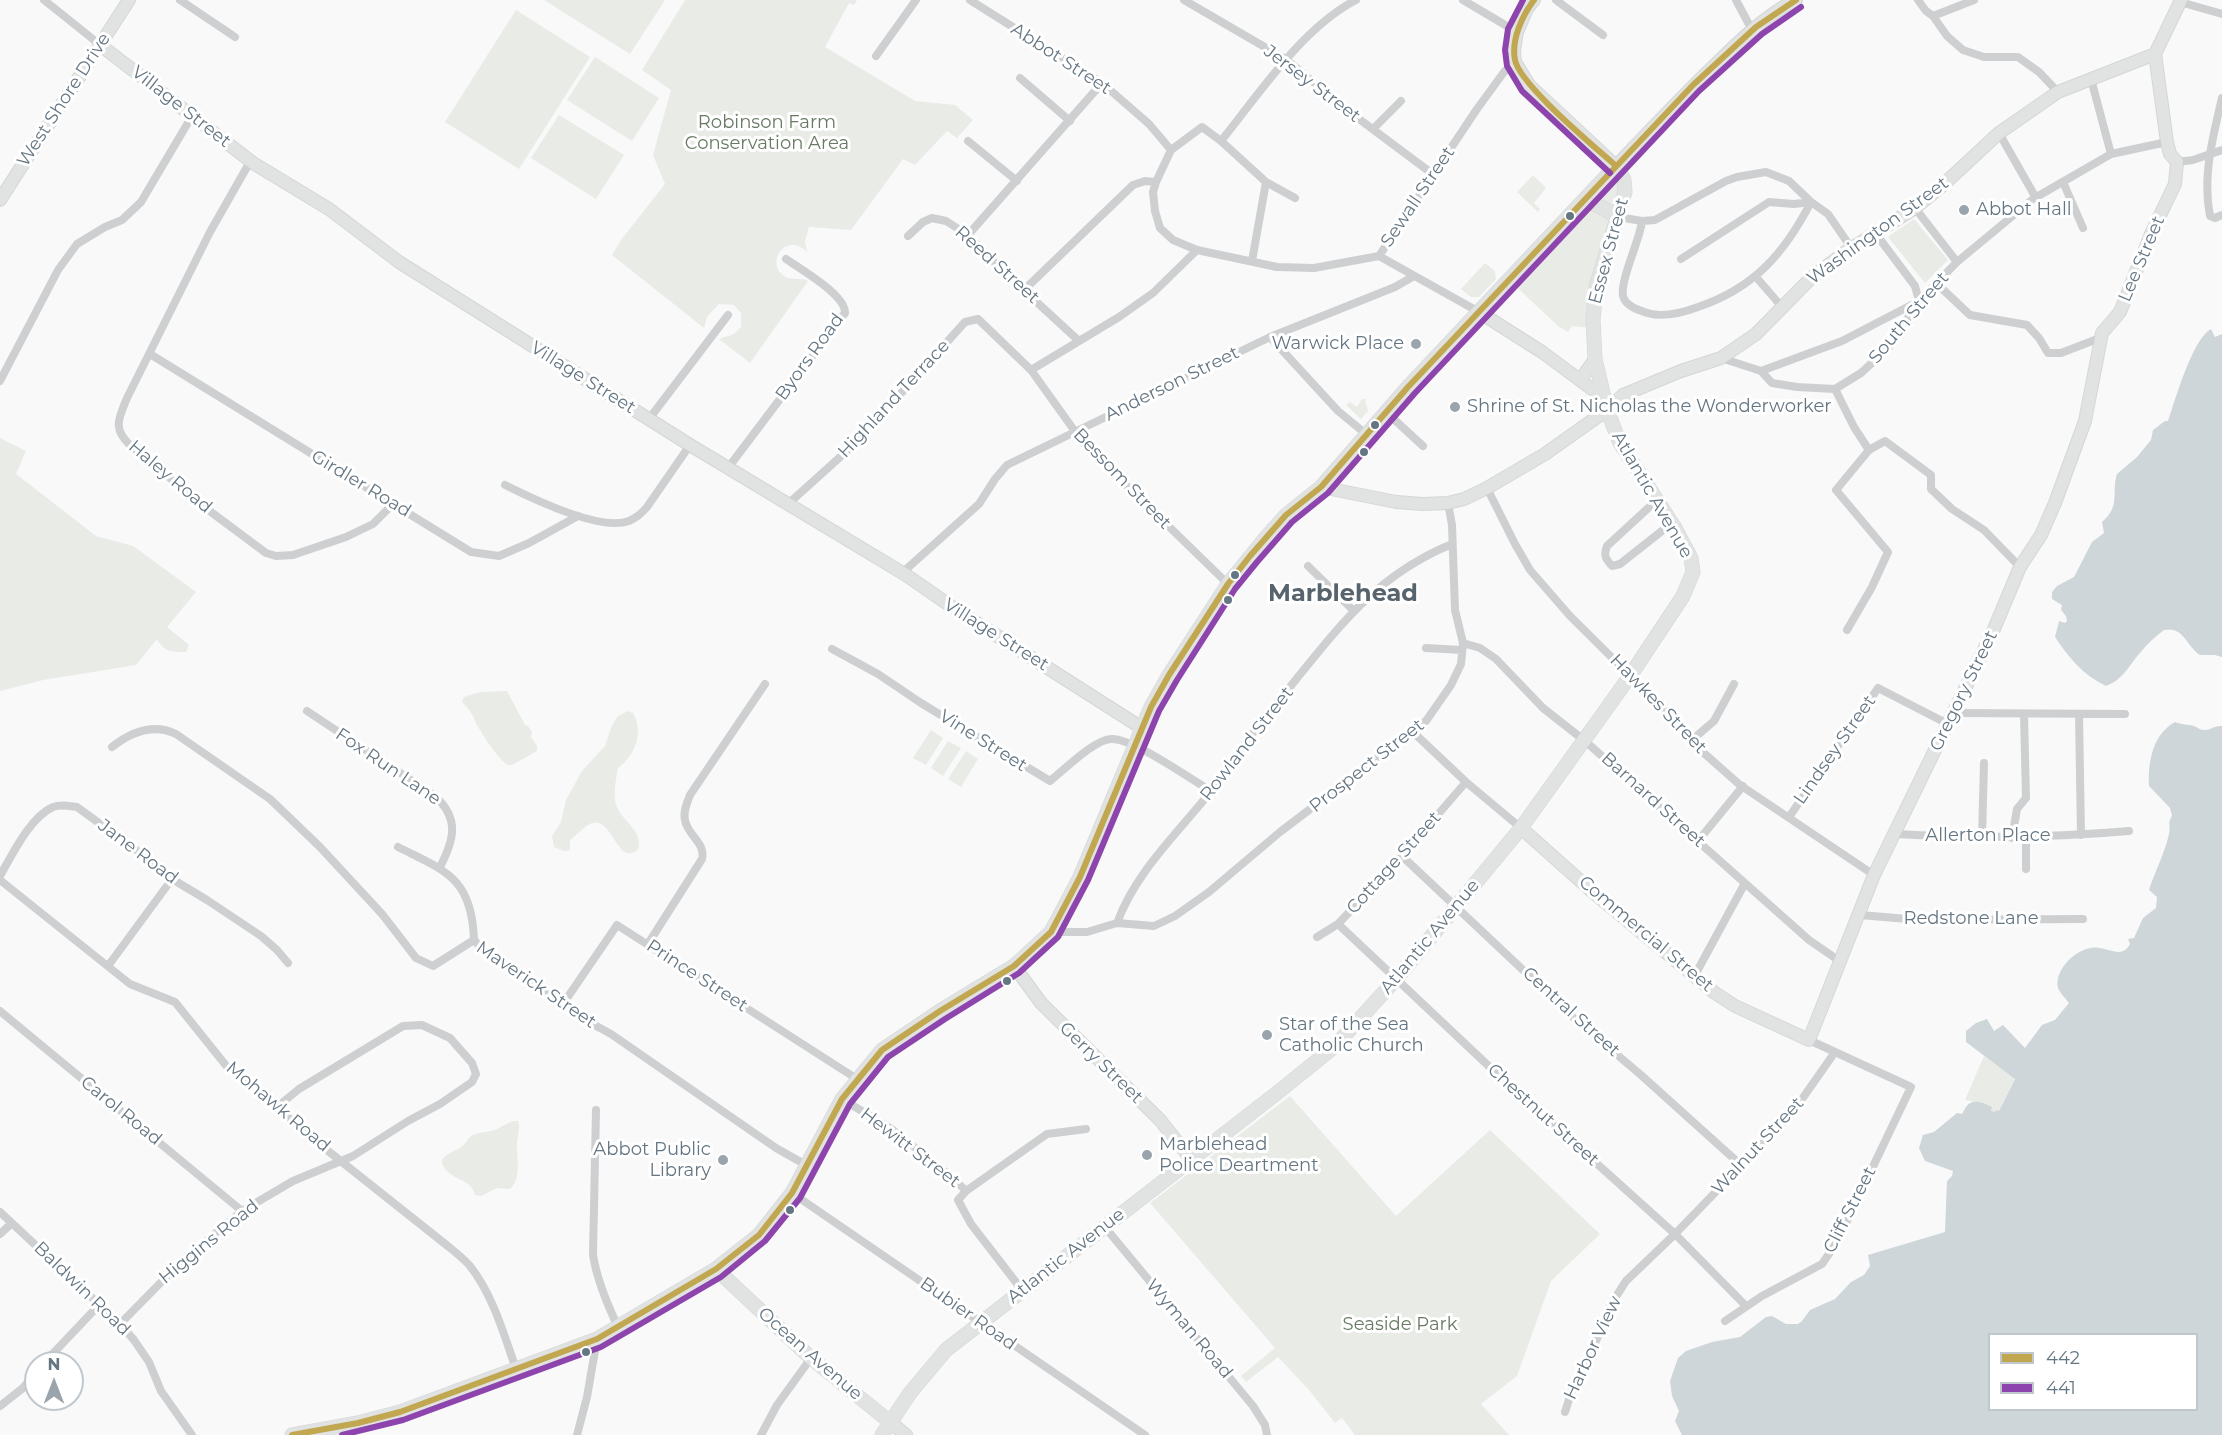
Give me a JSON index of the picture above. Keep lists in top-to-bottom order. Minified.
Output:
{"streets":{"main road":["West Shore Drive","Village Street","Washington Street","Essex Street","Lee Street","Atlantic Avenue","Gregory Street","Commercial Street","Gerry Street","Ocean Avenue"],"street":["Abbot Street","Jersey Street","Sewall Street","Reed Street","South Street","Byors Road","Anderson Street","Highland Terrace","Haley Road","Bessom Street","Girdler Road","Hawkes Street","Vine Street","Rowland Street","Lindsey Street","Prospect Street","Fox Run Lane","Barnard Street","Allerton Place","Jane Road","Cottage Street","Redstone Lane","Prince Street","Maverick Street","Central Street","Mohawk Road","Carol Road","Chestnut Street","Walnut Street","Hewitt Street","Cliff Street","Higgins Road","Baldwin Road","Bubier Road","Wyman Road","Harbor View"]},"crossings":[["Abbot Street","Sewall Street"],["Jersey Street","Sewall Street"],["West Shore Drive","Village Street"],["Village Street","Byors Road"],["Village Street","Anderson Street"],["Village Street","Highland Terrace"],["Village Street","Haley Road"],["Washington Street","Essex Street"],["Washington Street","Atlantic Avenue"],["Washington Street","Hawkes Street"],["Essex Street","Atlantic Avenue"],["Lee Street","Gregory Street"],["Anderson Street","Bessom Street"],["Highland Terrace","Bessom Street"],["Haley Road","Girdler Road"],["Atlantic Avenue","Hawkes Street"],["Atlantic Avenue","Barnard Street"],["Atlantic Avenue","Commercial Street"],["Atlantic Avenue","Central Street"],["Atlantic Avenue","Gerry Street"],["Atlantic Avenue","Chestnut Street"],["Atlantic Avenue","Hewitt Street"],["Atlantic Avenue","Bubier Road"],["Atlantic Avenue","Wyman Road"],["Atlantic Avenue","Ocean Avenue"],["Gregory Street","Hawkes Street"],["Gregory Street","Lindsey Street"],["Gregory Street","Barnard Street"],["Gregory Street","Allerton Place"],["Gregory Street","Redstone Lane"],["Gregory Street","Commercial Street"],["Hawkes Street","Lindsey Street"],["Rowland Street","Prospect Street"],["Prospect Street","Barnard Street"],["Prospect Street","Commercial Street"],["Cottage Street","Commercial Street"],["Cottage Street","Central Street"],["Cottage Street","Chestnut Street"],["Commercial Street","Walnut Street"],["Commercial Street","Cliff Street"],["Prince Street","Maverick Street"],["Central Street","Walnut Street"],["Mohawk Road","Higgins Road"],["Carol Road","Higgins Road"],["Chestnut Street","Walnut Street"],["Chestnut Street","Cliff Street"],["Chestnut Street","Harbor View"],["Walnut Street","Harbor View"],["Higgins Road","Baldwin Road"]],"districts":["Marblehead"],"parks":["Robinson Farm Conservation Area","Seaside Park"],"places":["Abbot Hall","Warwick Place","Shrine of St. Nicholas the Wonderworker","Star of the Sea Catholic Church","Marblehead Police Deartment","Abbot Public Library"],"lines":["transit line 442","transit line 441"],"legend":["442","441"],"north":"top"}
